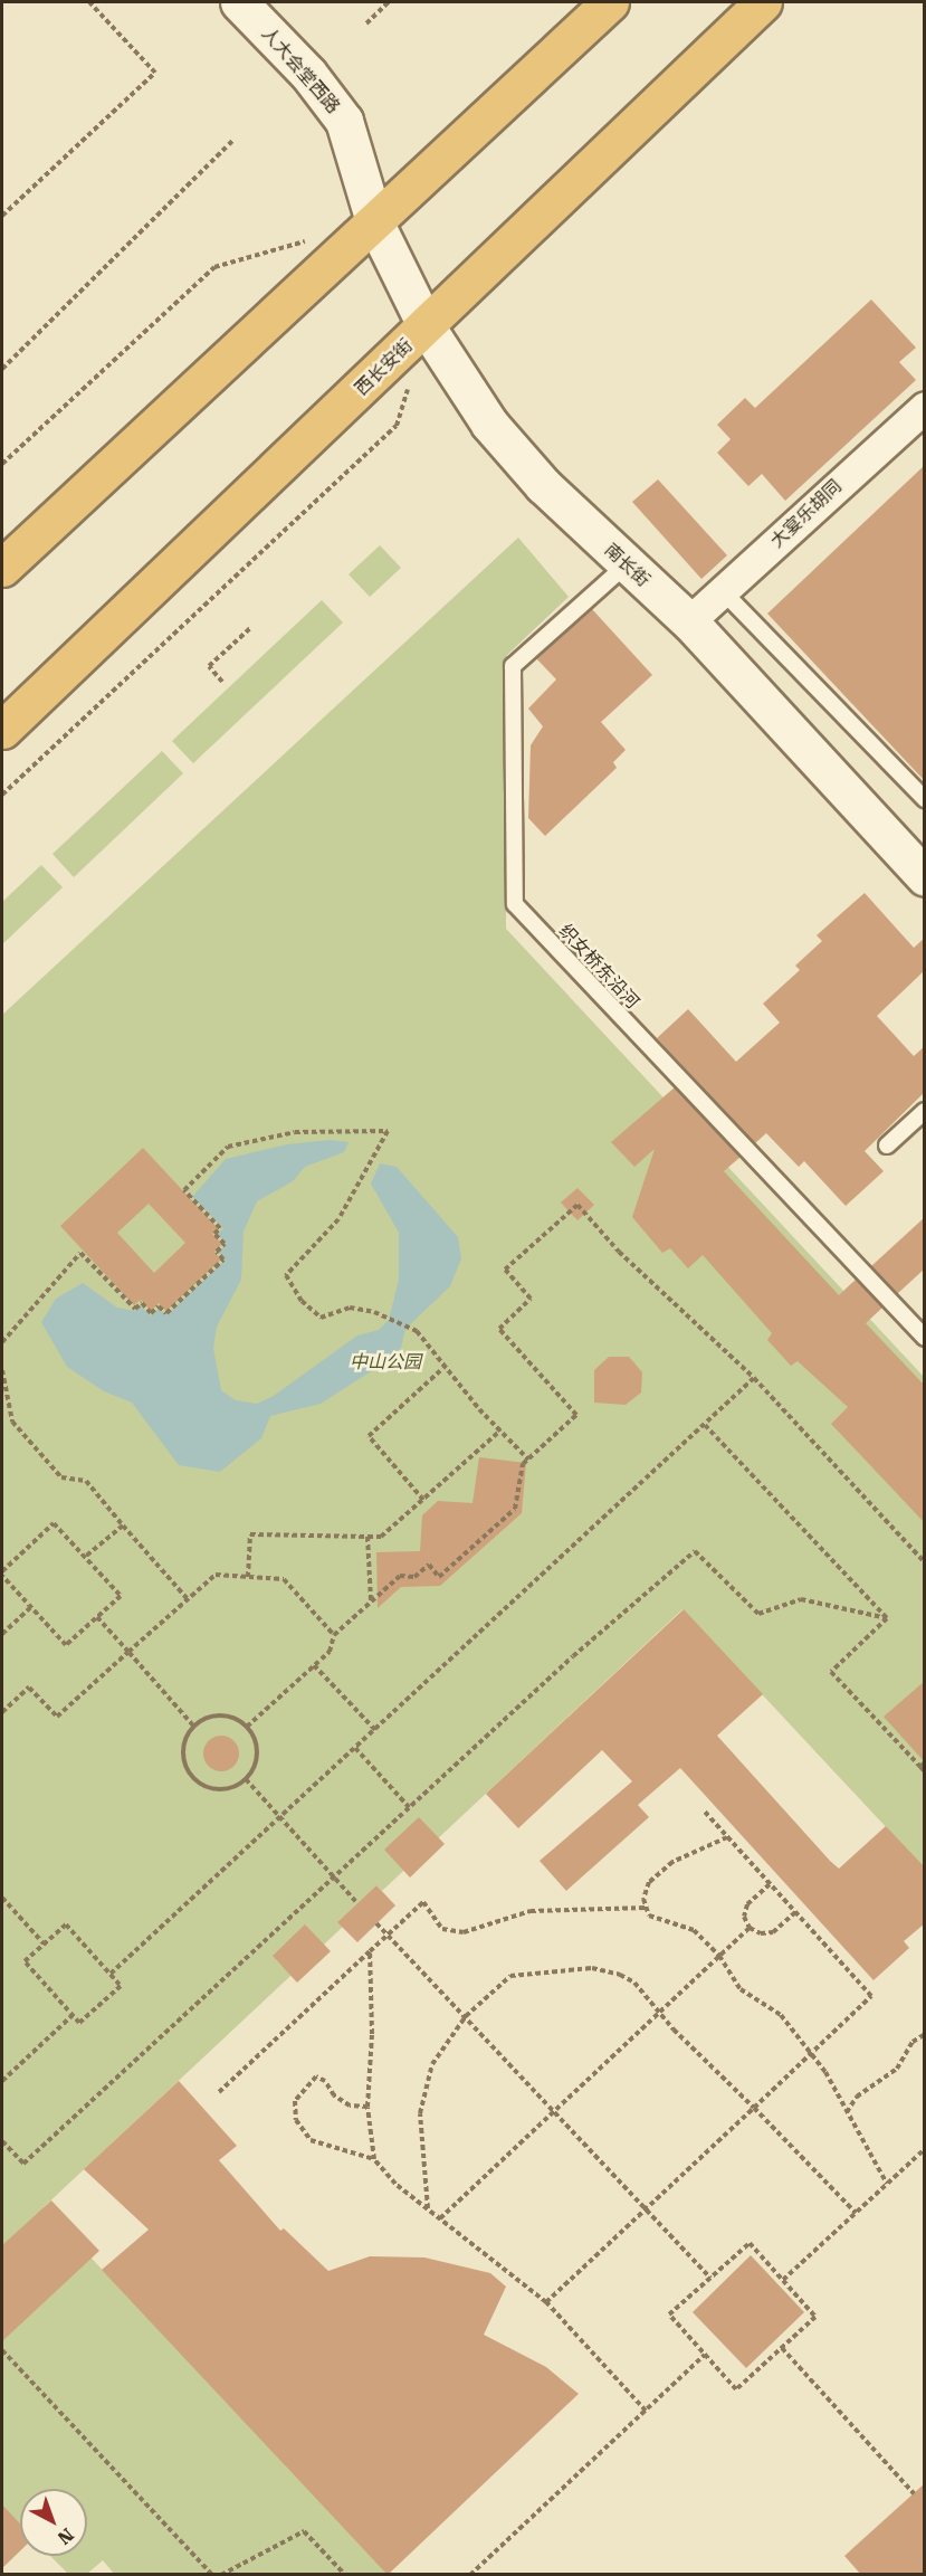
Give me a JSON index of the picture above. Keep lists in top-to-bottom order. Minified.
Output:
{"streets":{"highway":["西长安街"],"street":["人大会堂西路","大宴乐胡同","南长街"],"lane":["织女桥东沿河"]},"crossings":[["人大会堂西路","南长街"],["西长安街","南长街"],["大宴乐胡同","南长街"],["南长街","织女桥东沿河"]],"parks":["中山公园"],"north":"bottom right"}
